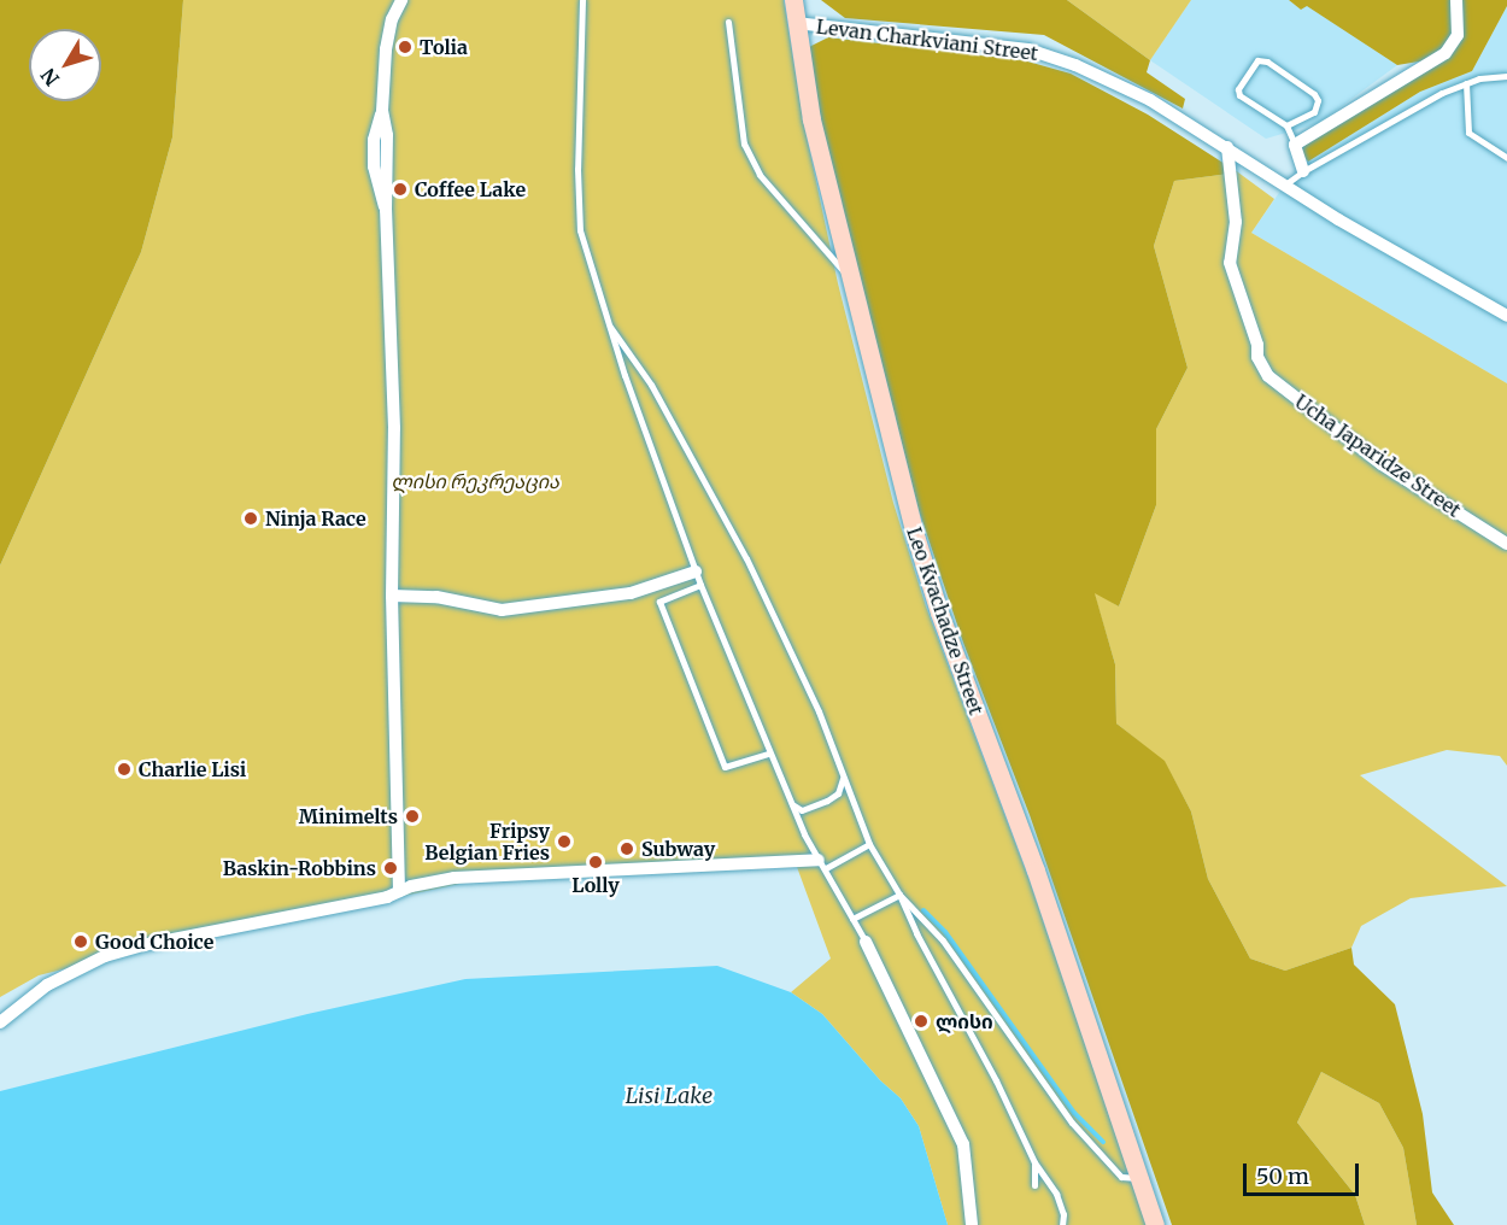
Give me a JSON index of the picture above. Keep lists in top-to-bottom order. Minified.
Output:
{"streets":{"main road":["Leo Kvachadze Street"],"street":["Levan Charkviani Street","Ucha Japaridze Street"]},"crossings":[["Levan Charkviani Street","Ucha Japaridze Street"],["Levan Charkviani Street","Leo Kvachadze Street"]],"water":["Lisi Lake"],"parks":["ლისი რეკრეაცია"],"places":["Tolia","Coffee Lake","Ninja Race","Charlie Lisi","Minimelts","Fripsy Belgian Fries","Subway","Lolly","Baskin-Robbins","Good Choice","ლისი"],"scale_bar":"50 m","north":"bottom left"}
